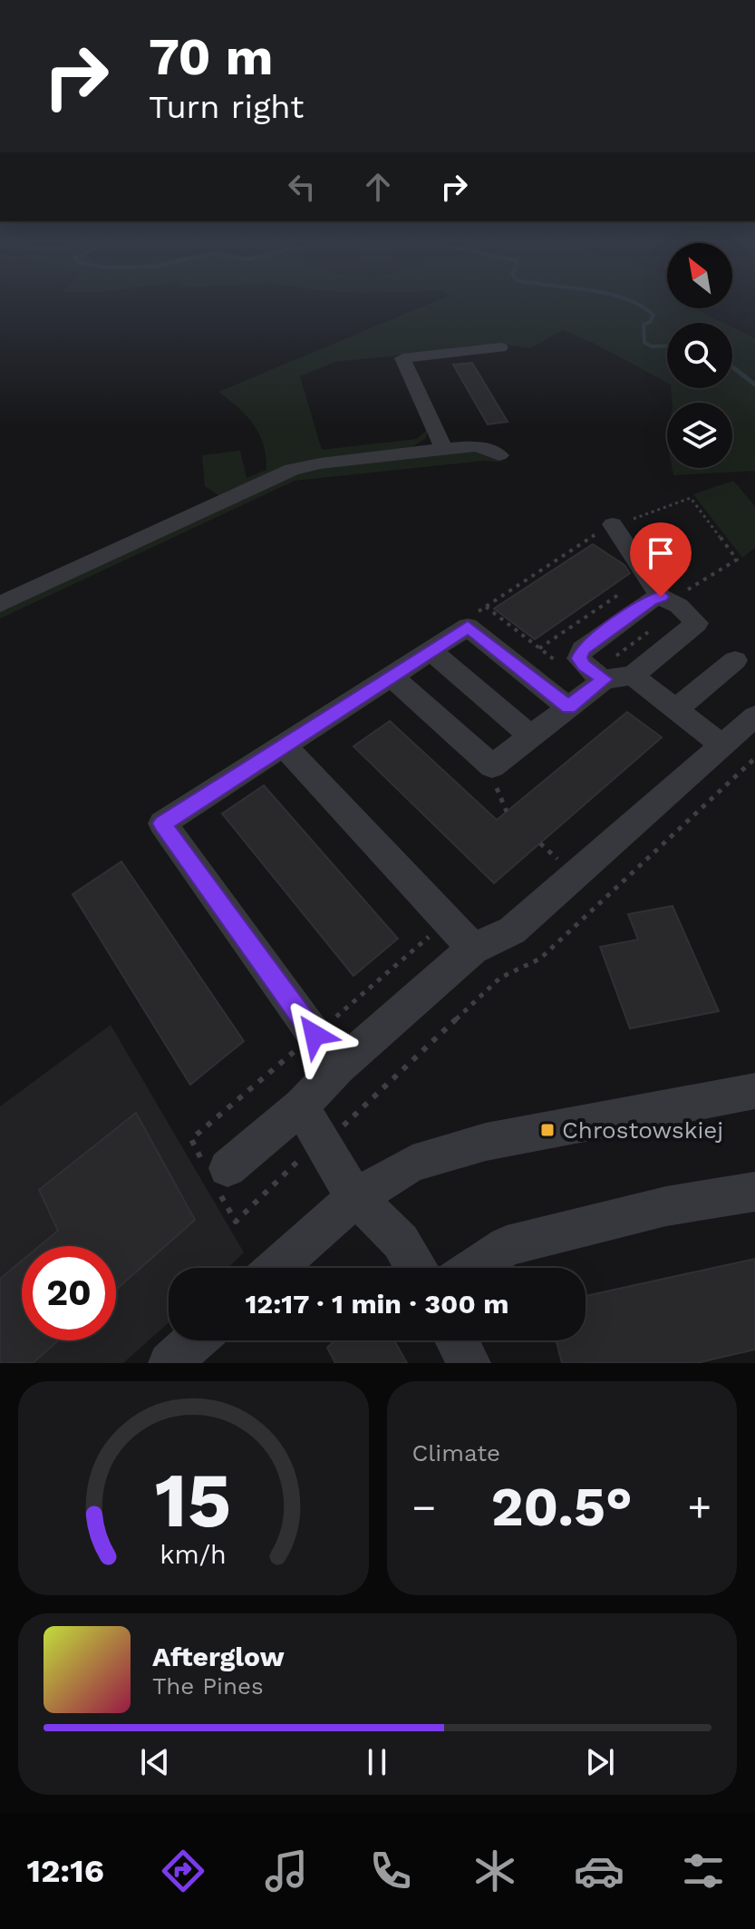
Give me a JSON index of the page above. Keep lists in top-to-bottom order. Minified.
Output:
{"places":{"transit":["Chrostowskiej"]},"north":"top left","page":{"turn":["70 m","Turn right"],"limit":"20","trip":"12:17 · 1 min · 300 m","tile":"Climate","heat":["−","20.5°","+"],"song":["Afterglow","The Pines"],"tabs":"12:16","gauge":["15","km/h"]}}
